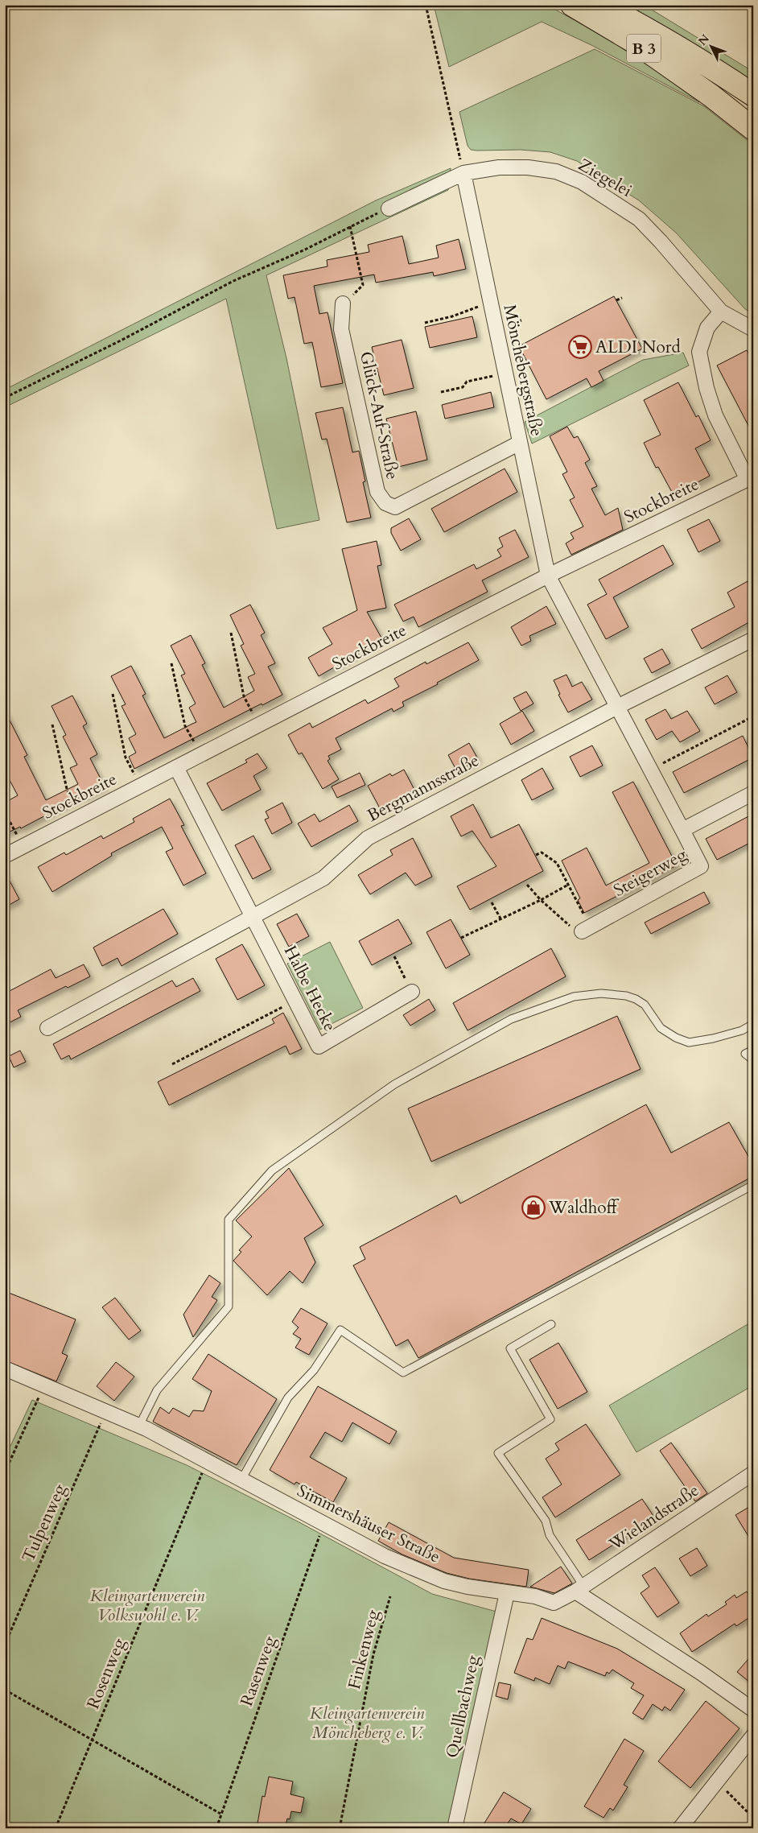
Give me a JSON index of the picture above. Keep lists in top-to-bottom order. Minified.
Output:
{"streets":{"main road":["B 3"],"street":["Ziegelei","Mönchebergstraße","Glück-Auf-Straße","Stockbreite","Bergmannsstraße","Steigerweg","Halbe Hecke","Wielandstraße","Simmershäuser Straße","Quellbachweg"],"path":["Tulpenweg","Finkenweg","Rasenweg","Rosenweg"]},"crossings":[["Ziegelei","Mönchebergstraße"],["Mönchebergstraße","Glück-Auf-Straße"],["Mönchebergstraße","Stockbreite"],["Stockbreite","Halbe Hecke"],["Bergmannsstraße","Halbe Hecke"],["Wielandstraße","Simmershäuser Straße"],["Tulpenweg","Simmershäuser Straße"],["Simmershäuser Straße","Rasenweg"],["Simmershäuser Straße","Rosenweg"],["Simmershäuser Straße","Quellbachweg"]],"parks":["Kleingartenverein Volkswohl e. V.","Kleingartenverein Möncheberg e. V."],"places":{"supermarket":["ALDI Nord"],"shop":["Waldhoff"]},"north":"top left"}
